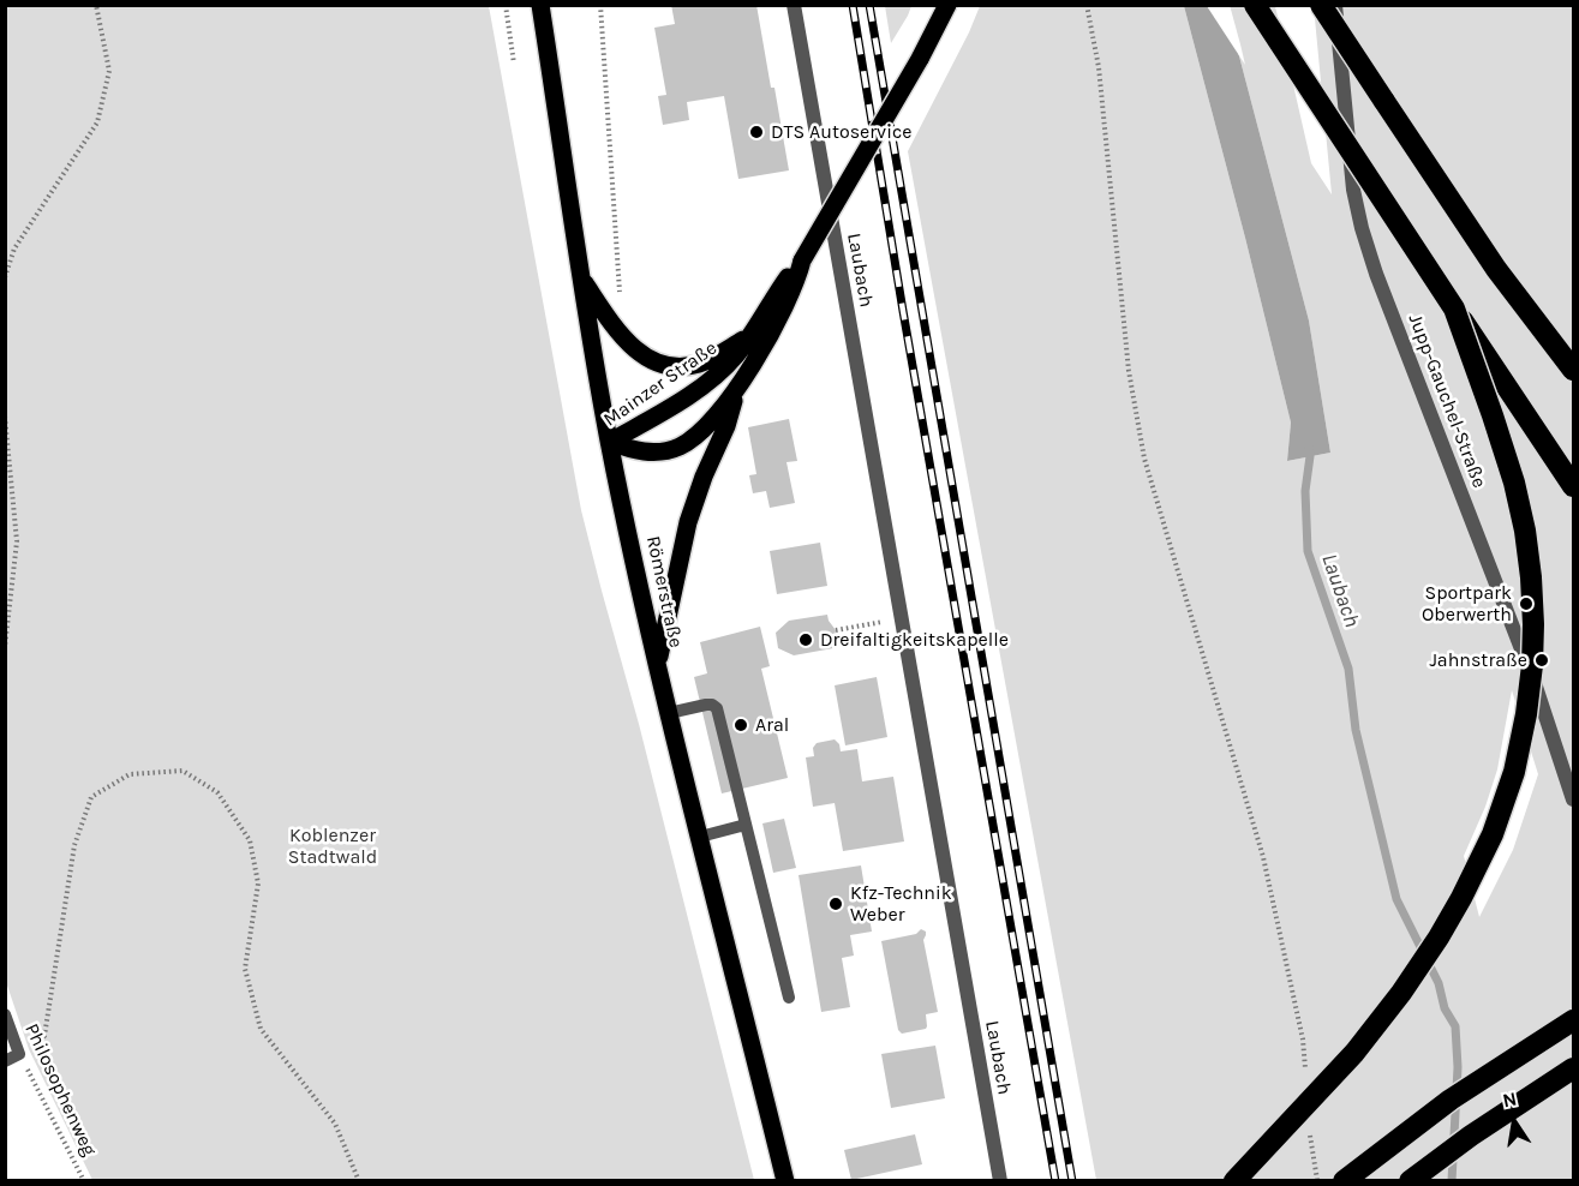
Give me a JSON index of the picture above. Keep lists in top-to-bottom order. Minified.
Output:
{"streets":{"main road":["Mainzer Straße","Römerstraße"],"street":["Laubach","Jupp-Gauchel-Straße"],"lane":["Philosophenweg"]},"crossings":[["Mainzer Straße","Römerstraße"]],"water":["Laubach"],"parks":["Koblenzer Stadtwald"],"places":["DTS Autoservice","Sportpark Oberwerth","Dreifaltigkeitskapelle","Jahnstraße","Aral","Kfz-Technik Weber"],"north":"top"}
